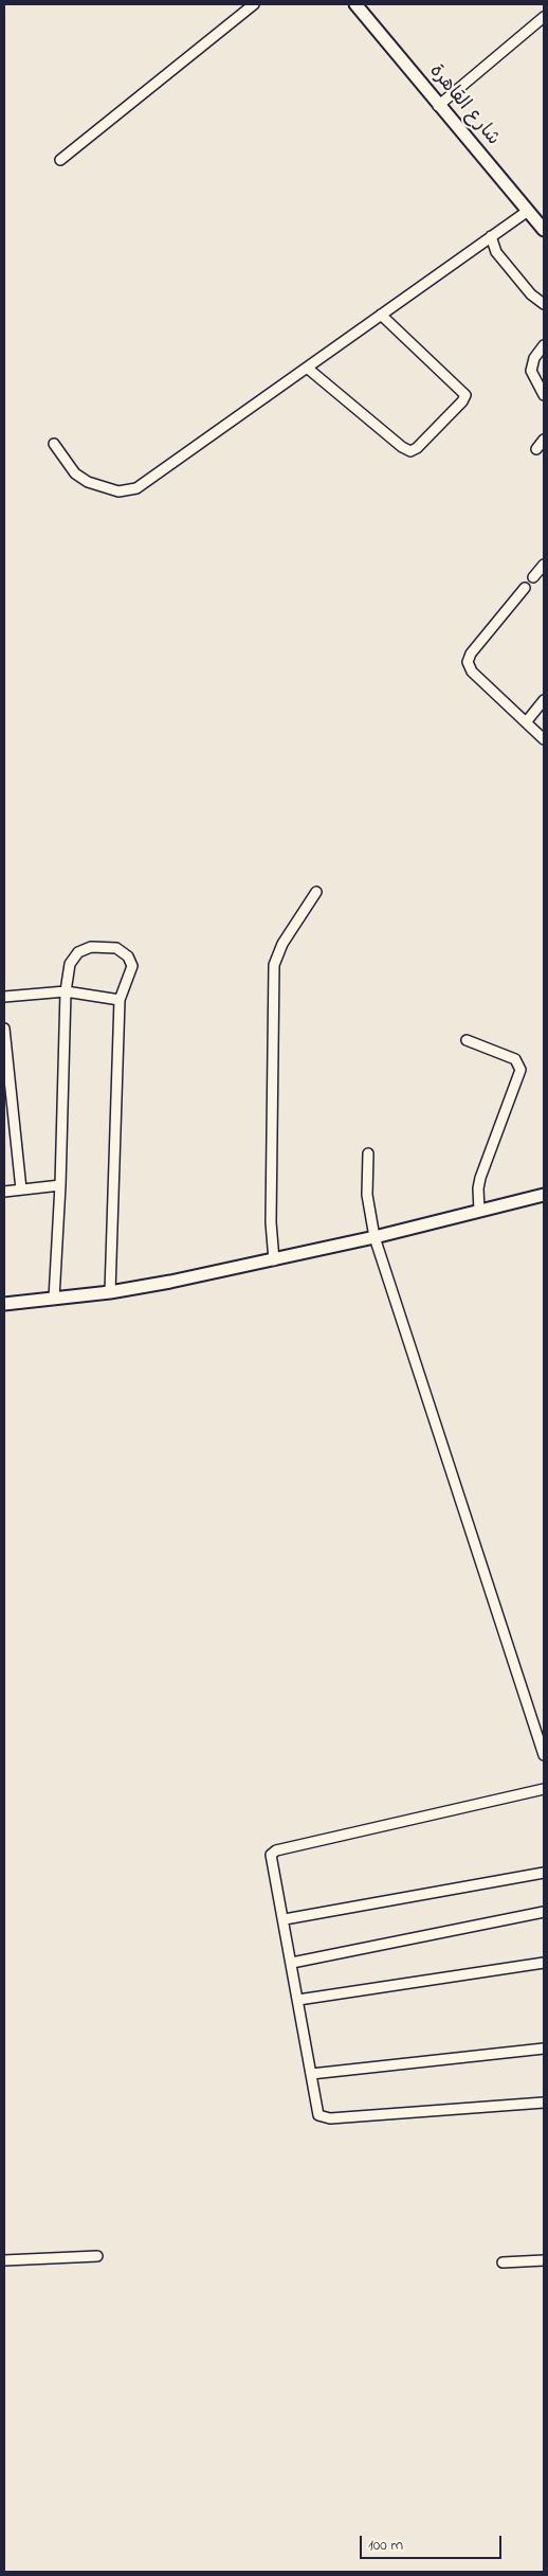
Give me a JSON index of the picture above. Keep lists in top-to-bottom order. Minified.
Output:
{"streets":{"main road":["شارع القاهرة"]},"scale_bar":"100 m"}
